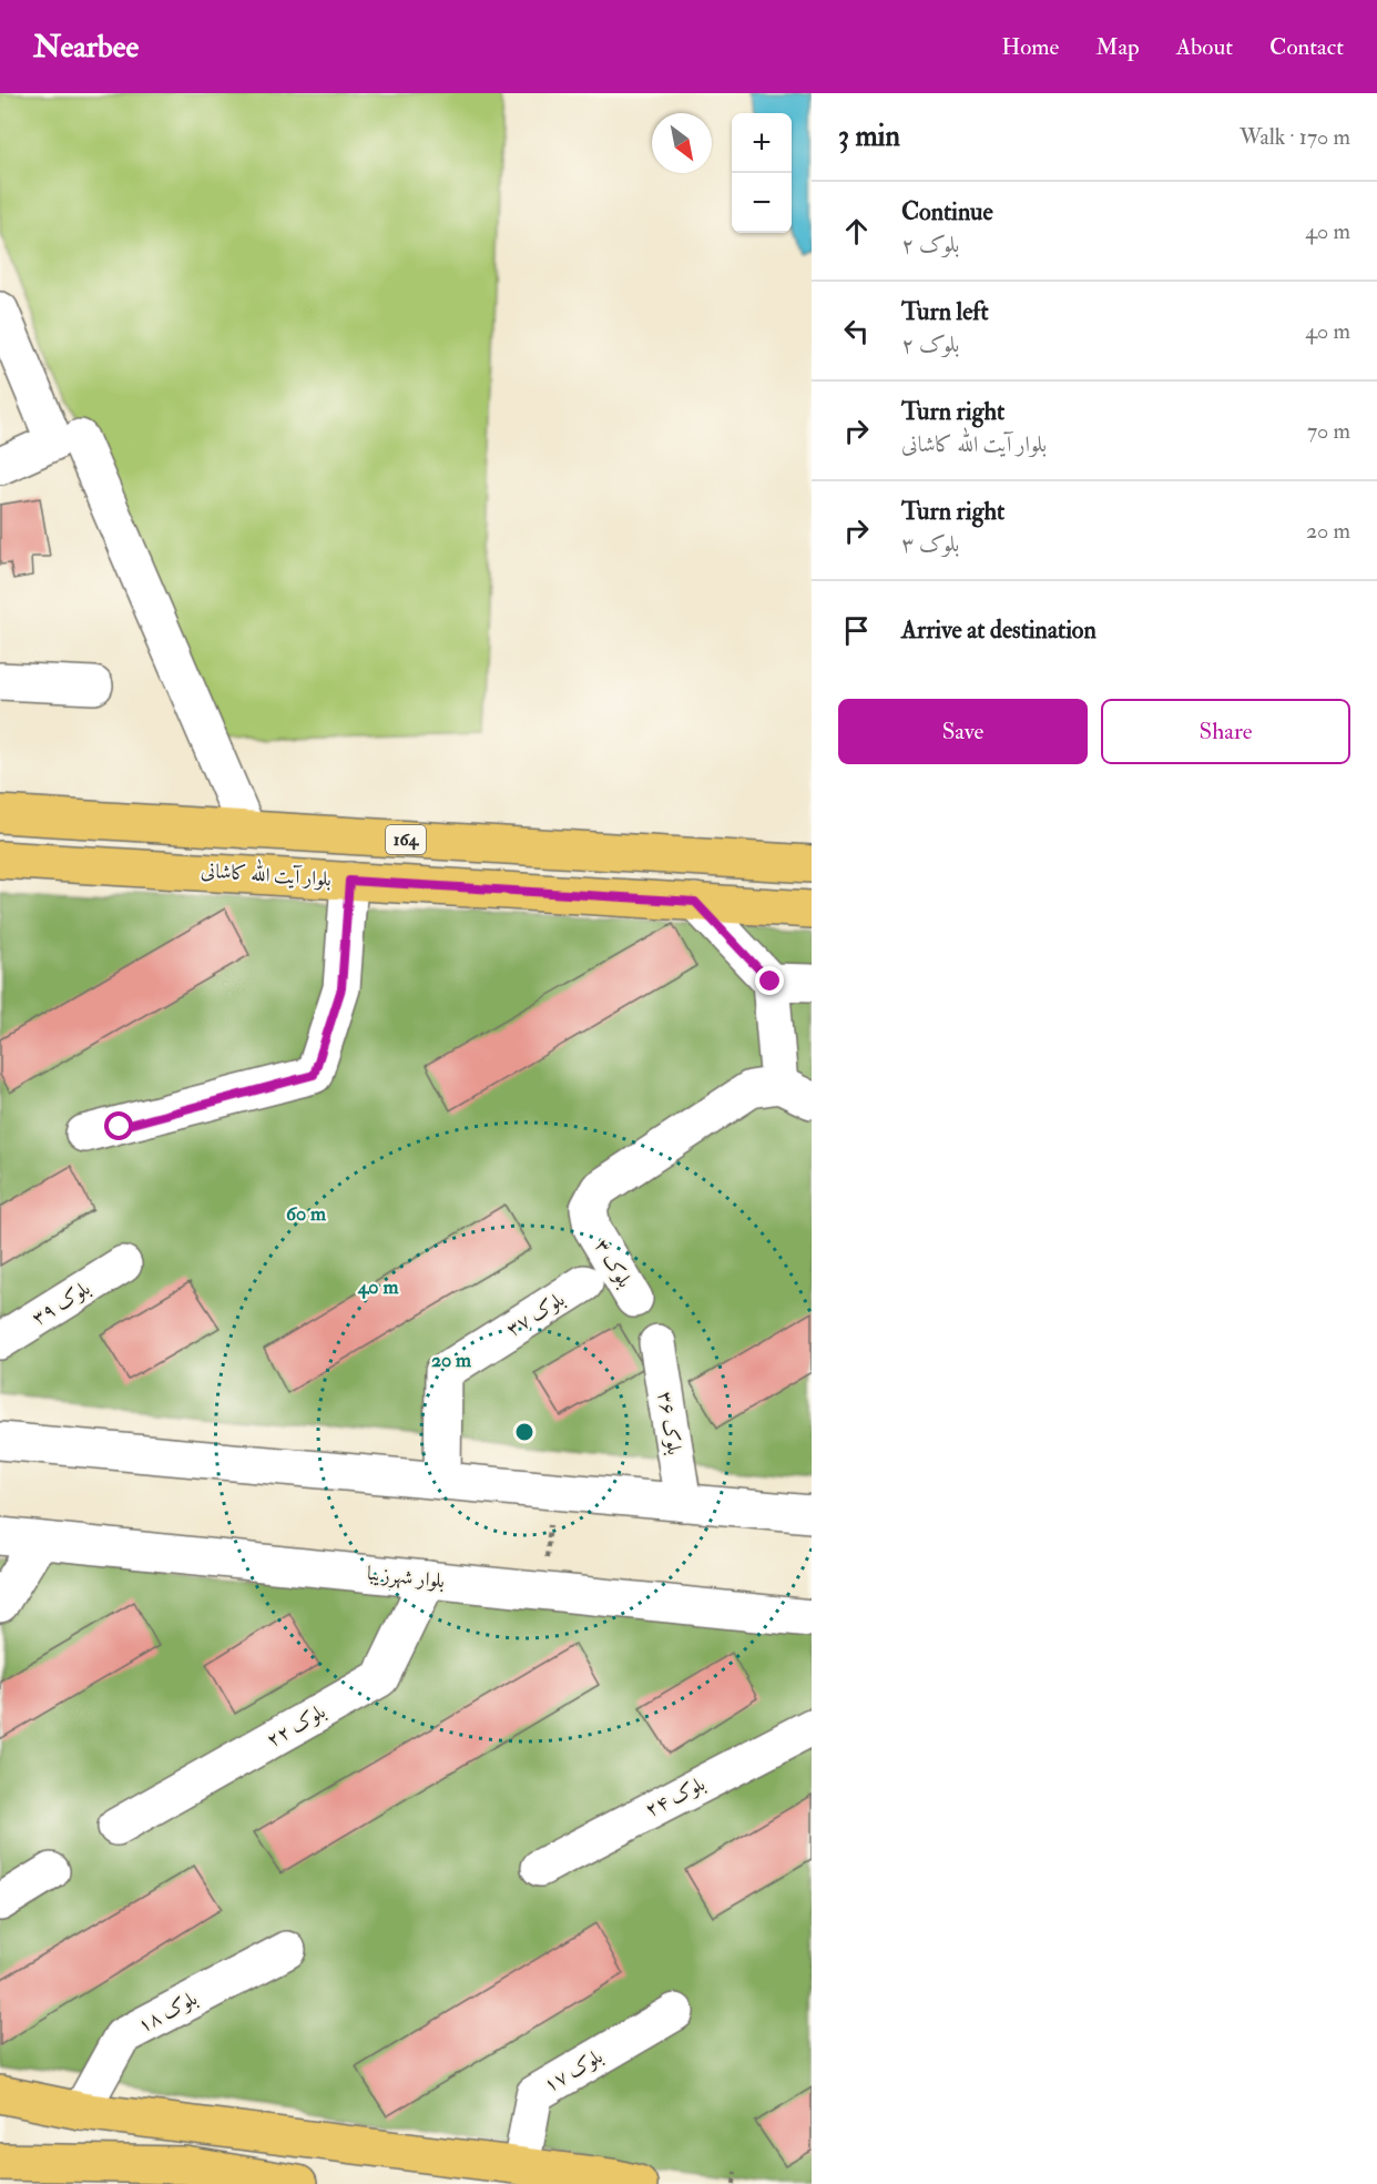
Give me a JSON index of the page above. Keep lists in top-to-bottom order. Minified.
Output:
{"streets":{"main road":["164","بلوار آیت الله کاشانی"],"street":["بلوک ۳","بلوک ۳۹","بلوک ۳۷","بلوک ۳۶","بلوار شهرزیبا","بلوک ۲۲","بلوک ۲۴","بلوک ۱۸","بلوک ۱۷"]},"crossings":[["بلوار شهرزیبا","بلوک ۲۲"]],"north":"bottom right","page":{"header":"Nearbee","nav":["Home","Map","About","Contact"],"heading":["3 min","Walk · 170 m"],"map_buttons":["+","−"],"list":[["Continue","بلوک ۲","40 m"],["Turn left","بلوک ۲","40 m"],["Turn right","بلوار آیت الله کاشانی","70 m"],["Turn right","بلوک ۳","20 m"],"Arrive at destination"],"buttons":["Save","Share"]},"rings":["60 m","40 m","20 m"]}
